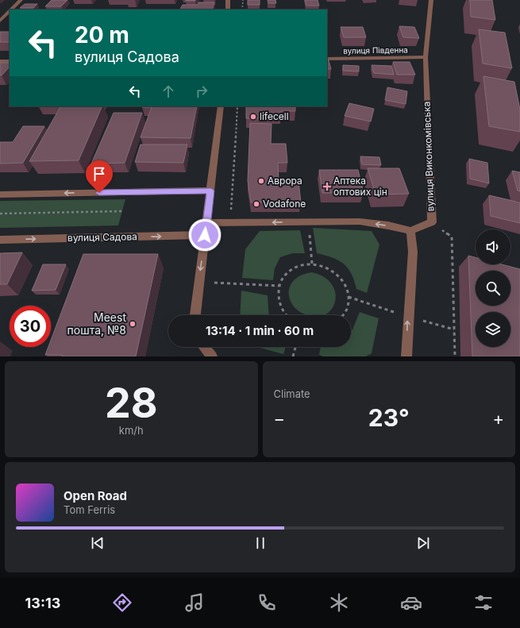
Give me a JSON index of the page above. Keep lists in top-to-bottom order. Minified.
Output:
{"streets":{"street":["вулиця Південна","вулиця Виконкомівська","вулиця Садова"]},"crossings":[["вулиця Південна","вулиця Виконкомівська"]],"places":{"other":["lifecell","Аврора","Vodafone","Meest пошта, №8"],"health":["Аптека оптових цін"]},"page":{"turn":["20 m","вулиця Садова"],"limit":"30","trip":"13:14 · 1 min · 60 m","tile":[["28","km/h"],"Climate"],"heat":["−","23°","+"],"song":["Open Road","Tom Ferris"],"tabs":"13:13"}}
